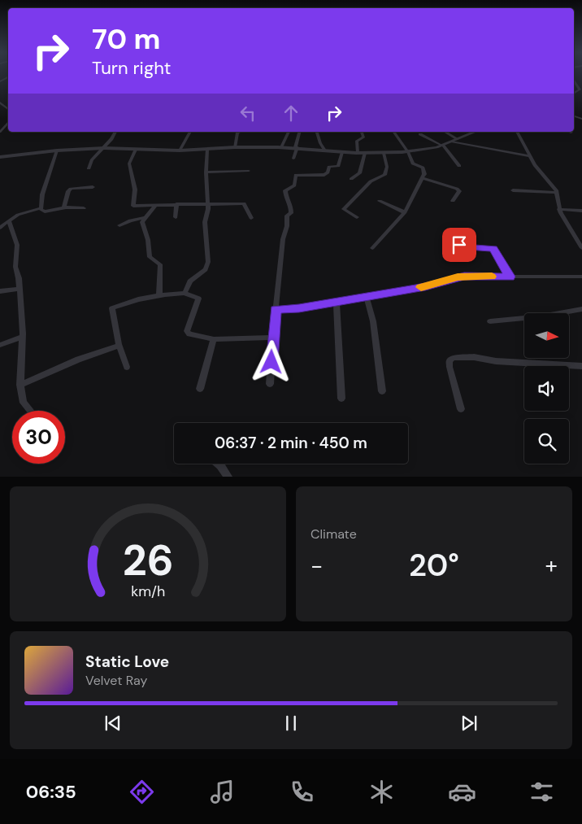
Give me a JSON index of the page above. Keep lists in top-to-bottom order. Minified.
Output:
{"north":"right","page":{"turn":["70 m","Turn right"],"limit":"30","trip":"06:37 · 2 min · 450 m","tile":"Climate","heat":["−","20°","+"],"song":["Static Love","Velvet Ray"],"tabs":"06:35","gauge":["26","km/h"]}}
